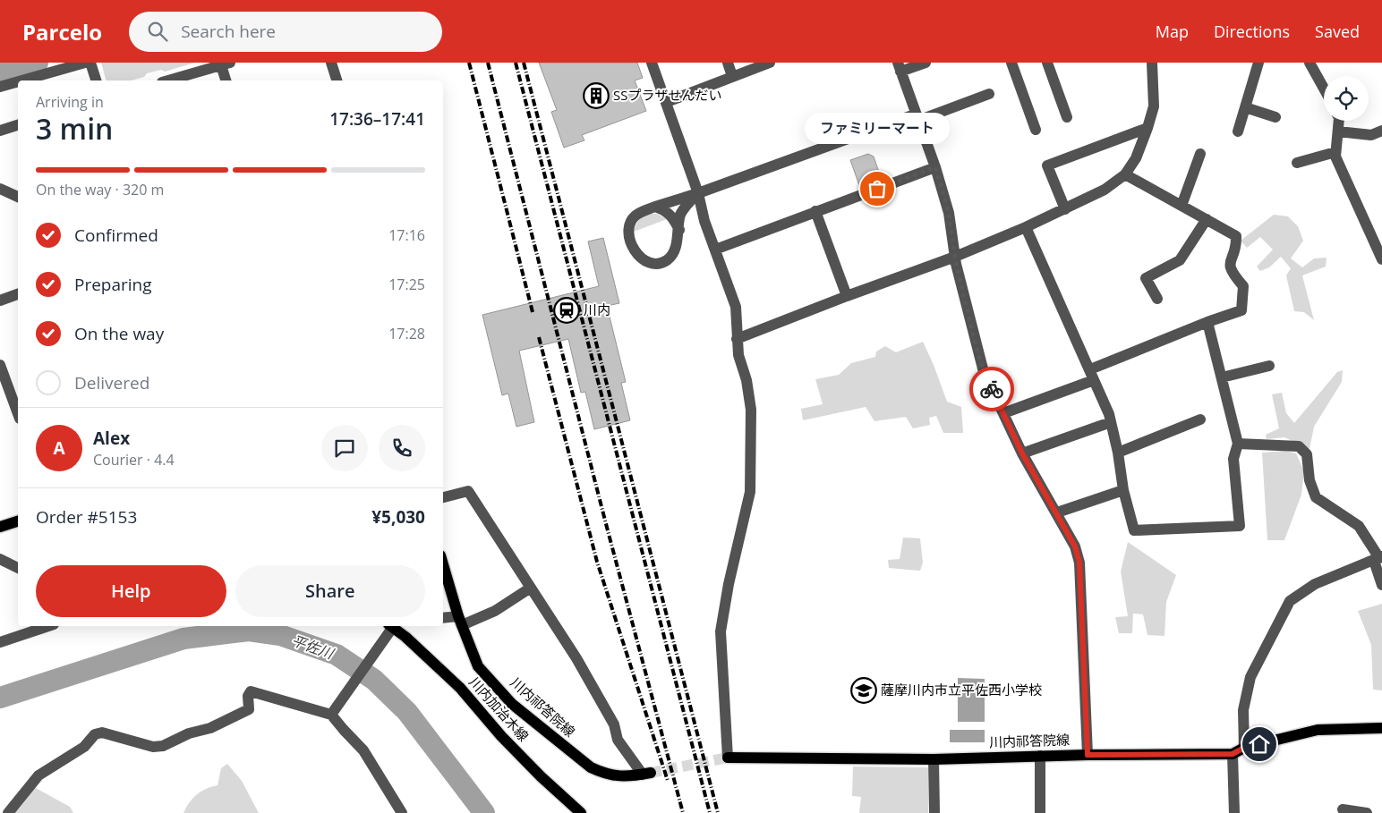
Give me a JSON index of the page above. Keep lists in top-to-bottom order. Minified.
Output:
{"streets":{"main road":["川内祁答院線","川内加治木線"]},"water":["平佐川"],"places":{"building":["SSプラザせんだい"],"other":["ファミリーマート"],"station":["川内"],"school or university":["薩摩川内市立平佐西小学校"]},"page":{"header":"Parcelo","search":"Search here","nav":["Map","Directions","Saved"],"heading":["3 min","Arriving in","17:36–17:41"],"panel":["Alex","Courier · 4.4","Order #5153","¥5,030"],"bubble":"ファミリーマート","bar":"On the way · 320 m","list":[["Confirmed","17:16"],["Preparing","17:25"],["On the way","17:28"],"Delivered"],"round":"A","buttons":["Help","Share"]}}
